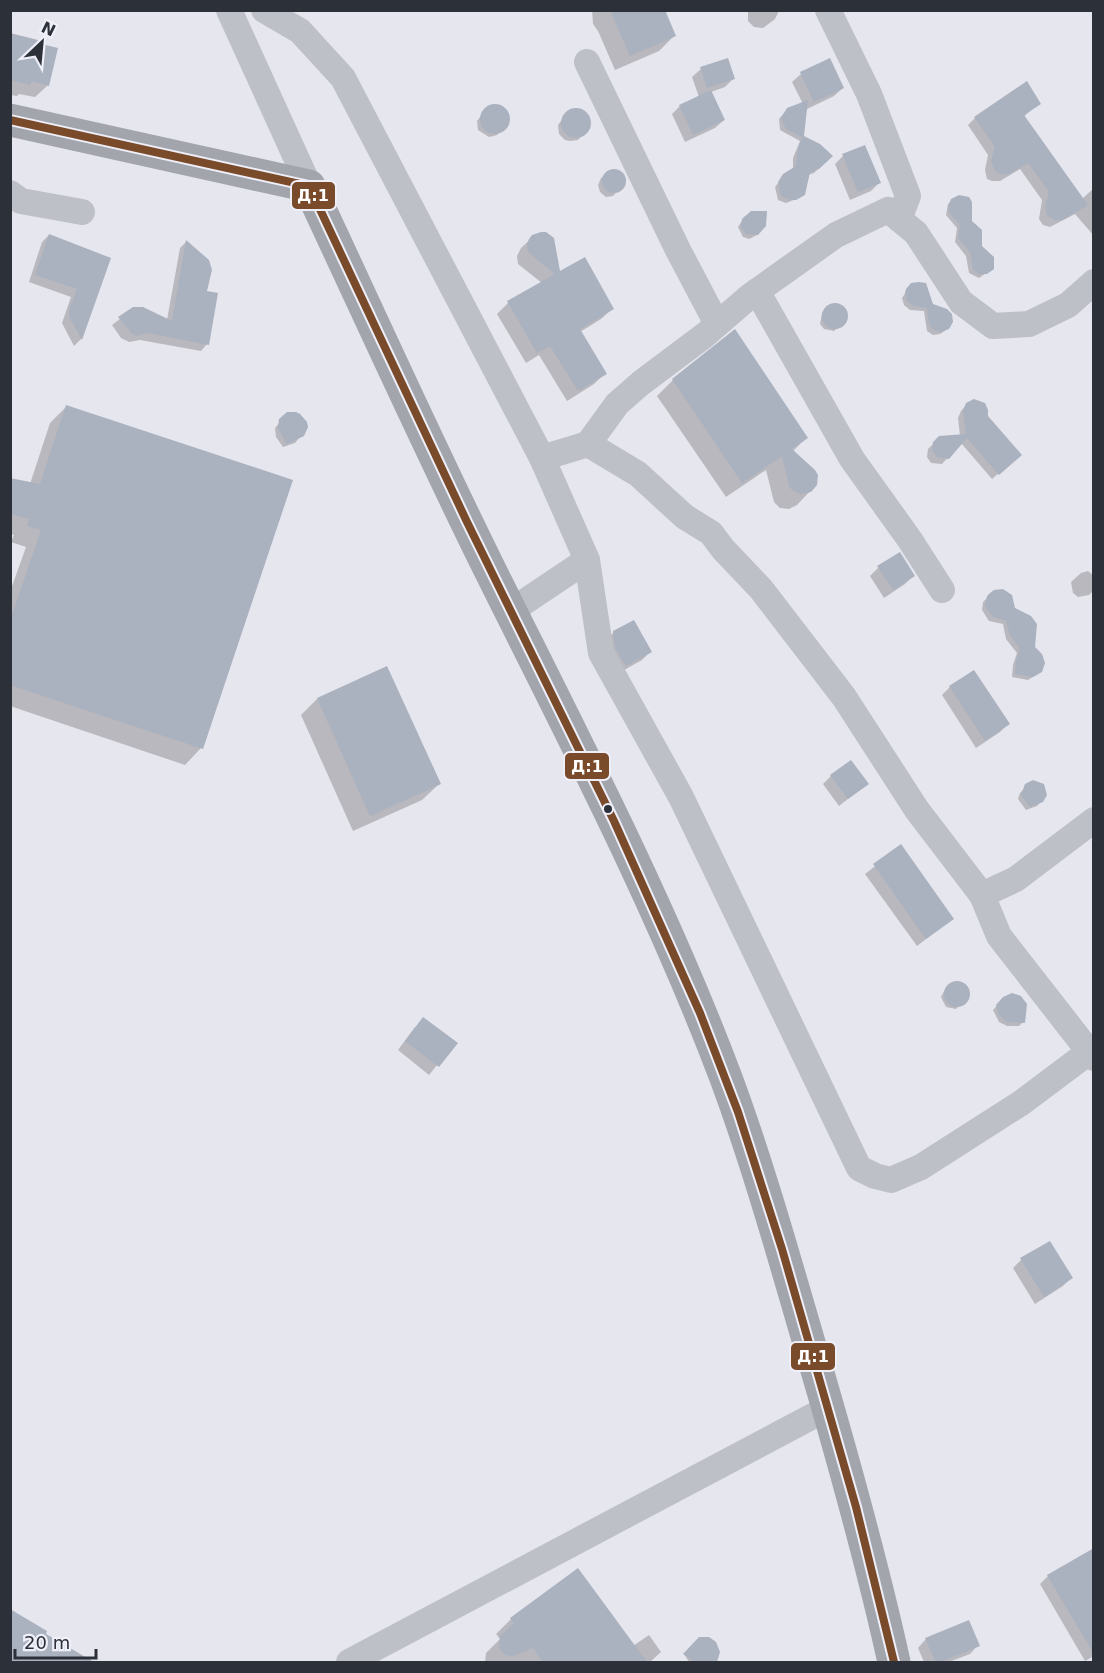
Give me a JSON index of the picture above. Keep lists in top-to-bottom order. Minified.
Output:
{"lines":["transit line Д:1"],"scale_bar":"20 m","north":"top right"}
